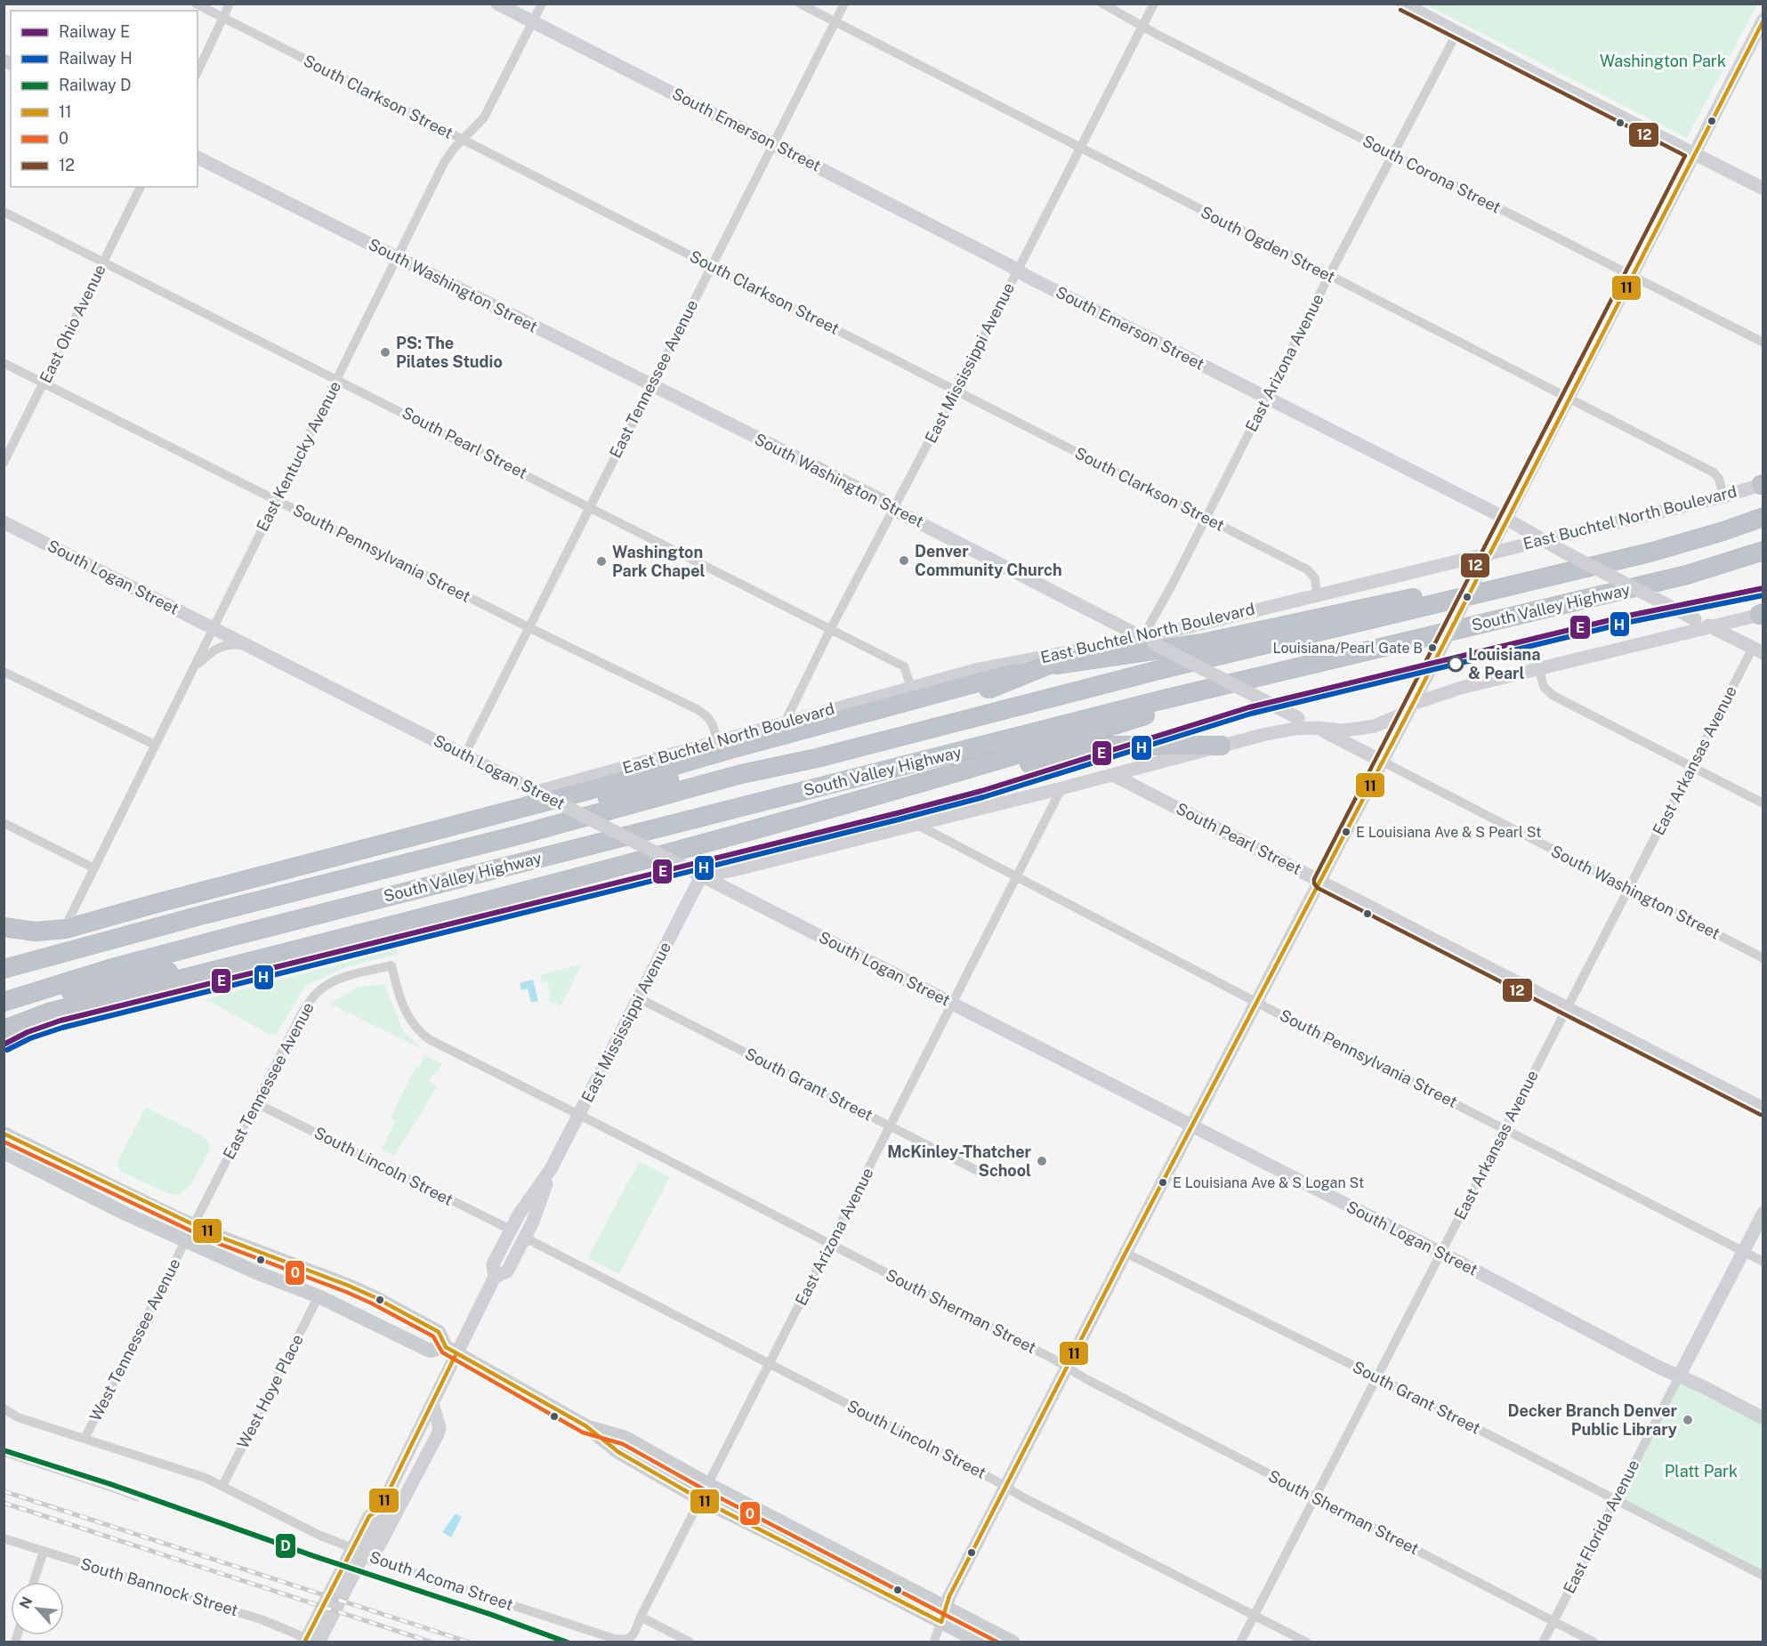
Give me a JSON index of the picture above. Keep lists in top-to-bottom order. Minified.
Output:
{"streets":{"highway":["South Valley Highway"],"main road":["South Emerson Street","South Washington Street","East Mississippi Avenue","South Pearl Street","East Buchtel North Boulevard","South Logan Street","East Florida Avenue"],"street":["South Clarkson Street","South Corona Street","South Ogden Street","East Ohio Avenue","East Arizona Avenue","East Tennessee Avenue","East Kentucky Avenue","South Pennsylvania Street","East Arkansas Avenue","South Grant Street","South Lincoln Street","South Sherman Street","West Tennessee Avenue","West Hoye Place","South Acoma Street","South Bannock Street"]},"crossings":[["South Clarkson Street","East Mississippi Avenue"],["South Clarkson Street","East Arizona Avenue"],["South Clarkson Street","East Tennessee Avenue"],["South Clarkson Street","East Kentucky Avenue"],["South Clarkson Street","East Buchtel North Boulevard"],["South Emerson Street","East Mississippi Avenue"],["South Emerson Street","East Arizona Avenue"],["South Emerson Street","East Tennessee Avenue"],["South Emerson Street","East Kentucky Avenue"],["South Emerson Street","East Buchtel North Boulevard"],["South Emerson Street","East Arkansas Avenue"],["South Corona Street","East Mississippi Avenue"],["South Corona Street","East Arizona Avenue"],["South Ogden Street","East Mississippi Avenue"],["South Ogden Street","East Arizona Avenue"],["South Ogden Street","East Tennessee Avenue"],["South Ogden Street","East Buchtel North Boulevard"],["South Washington Street","East Mississippi Avenue"],["South Washington Street","East Arizona Avenue"],["South Washington Street","East Tennessee Avenue"],["South Washington Street","East Kentucky Avenue"],["South Washington Street","East Buchtel North Boulevard"],["South Washington Street","East Arkansas Avenue"],["East Ohio Avenue","South Pearl Street"],["East Ohio Avenue","South Pennsylvania Street"],["East Mississippi Avenue","South Pearl Street"],["East Mississippi Avenue","East Buchtel North Boulevard"],["East Mississippi Avenue","South Logan Street"],["East Mississippi Avenue","South Grant Street"],["East Mississippi Avenue","South Lincoln Street"],["East Mississippi Avenue","South Sherman Street"],["East Arizona Avenue","East Buchtel North Boulevard"],["East Arizona Avenue","South Pennsylvania Street"],["East Arizona Avenue","South Logan Street"],["East Arizona Avenue","South Grant Street"],["East Arizona Avenue","South Lincoln Street"],["East Arizona Avenue","South Sherman Street"],["East Arizona Avenue","South Acoma Street"],["East Tennessee Avenue","South Pearl Street"],["East Tennessee Avenue","South Pennsylvania Street"],["East Tennessee Avenue","South Logan Street"],["East Tennessee Avenue","South Lincoln Street"],["East Tennessee Avenue","South Sherman Street"],["East Tennessee Avenue","West Tennessee Avenue"],["South Pearl Street","East Kentucky Avenue"],["South Pearl Street","East Buchtel North Boulevard"],["South Pearl Street","East Arkansas Avenue"],["East Kentucky Avenue","South Pennsylvania Street"],["East Kentucky Avenue","South Logan Street"],["East Buchtel North Boulevard","South Pennsylvania Street"],["East Buchtel North Boulevard","South Logan Street"],["South Pennsylvania Street","East Arkansas Avenue"],["South Pennsylvania Street","East Florida Avenue"],["South Logan Street","East Arkansas Avenue"],["South Logan Street","East Florida Avenue"],["East Arkansas Avenue","South Grant Street"],["East Arkansas Avenue","South Lincoln Street"],["East Arkansas Avenue","South Sherman Street"],["South Grant Street","East Florida Avenue"],["South Sherman Street","East Florida Avenue"],["West Tennessee Avenue","South Acoma Street"],["West Hoye Place","South Acoma Street"]],"parks":["Washington Park","Platt Park"],"places":["PS: The Pilates Studio","Denver Community Church","Washington Park Chapel","Louisiana/Pearl Gate B","Louisiana & Pearl","E Louisiana Ave & S Pearl St","McKinley-Thatcher School","E Louisiana Ave & S Logan St","Decker Branch Denver Public Library"],"lines":["transit line 12","transit line 11","rail line E","rail line H","transit line 0","rail line D"],"legend":["Railway E","Railway H","Railway D","11","0","12"],"north":"top left"}
